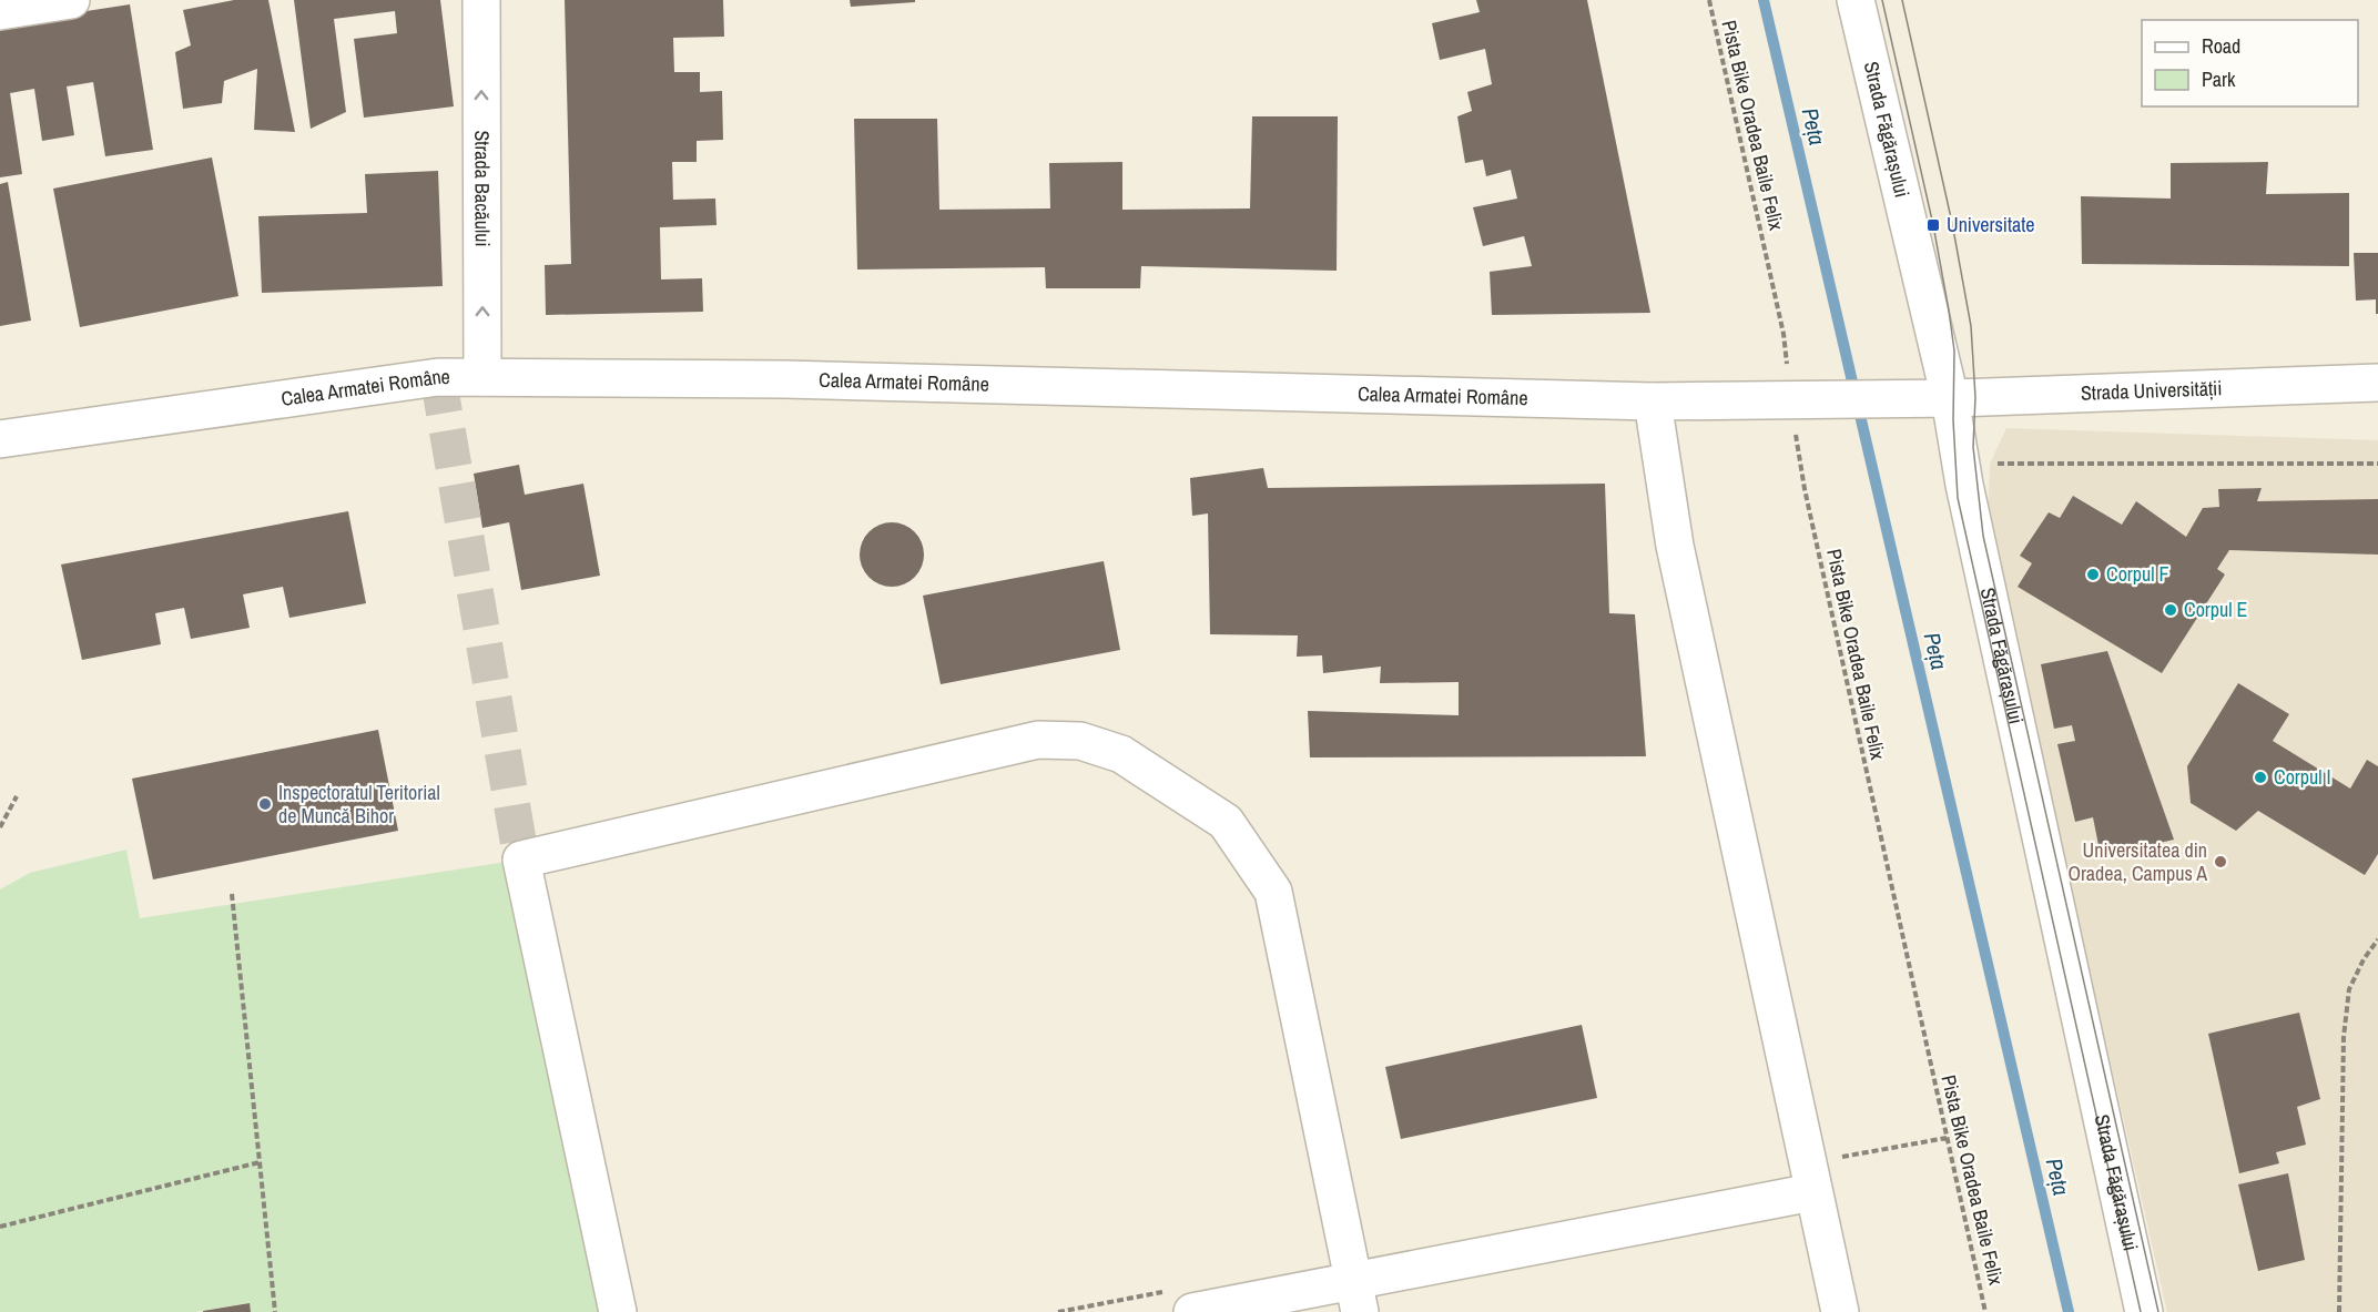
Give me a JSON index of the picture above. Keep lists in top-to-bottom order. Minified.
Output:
{"streets":{"street":["Strada Făgărașului","Strada Bacăului","Calea Armatei Române","Strada Universității"],"path":["Pista Bike Oradea Baile Felix"]},"crossings":[["Pista Bike Oradea Baile Felix","Calea Armatei Române"],["Pista Bike Oradea Baile Felix","Strada Universității"],["Strada Făgărașului","Strada Universității"],["Strada Bacăului","Calea Armatei Române"],["Calea Armatei Române","Strada Universității"]],"one_way":["Strada Bacăului"],"water":["Peța"],"places":{"transit":["Universitate"],"other":["Corpul F","Corpul E","Corpul I","Inspectoratul Teritorial de Muncă Bihor","Universitatea din Oradea, Campus A"]},"legend":["Road","Park"]}
